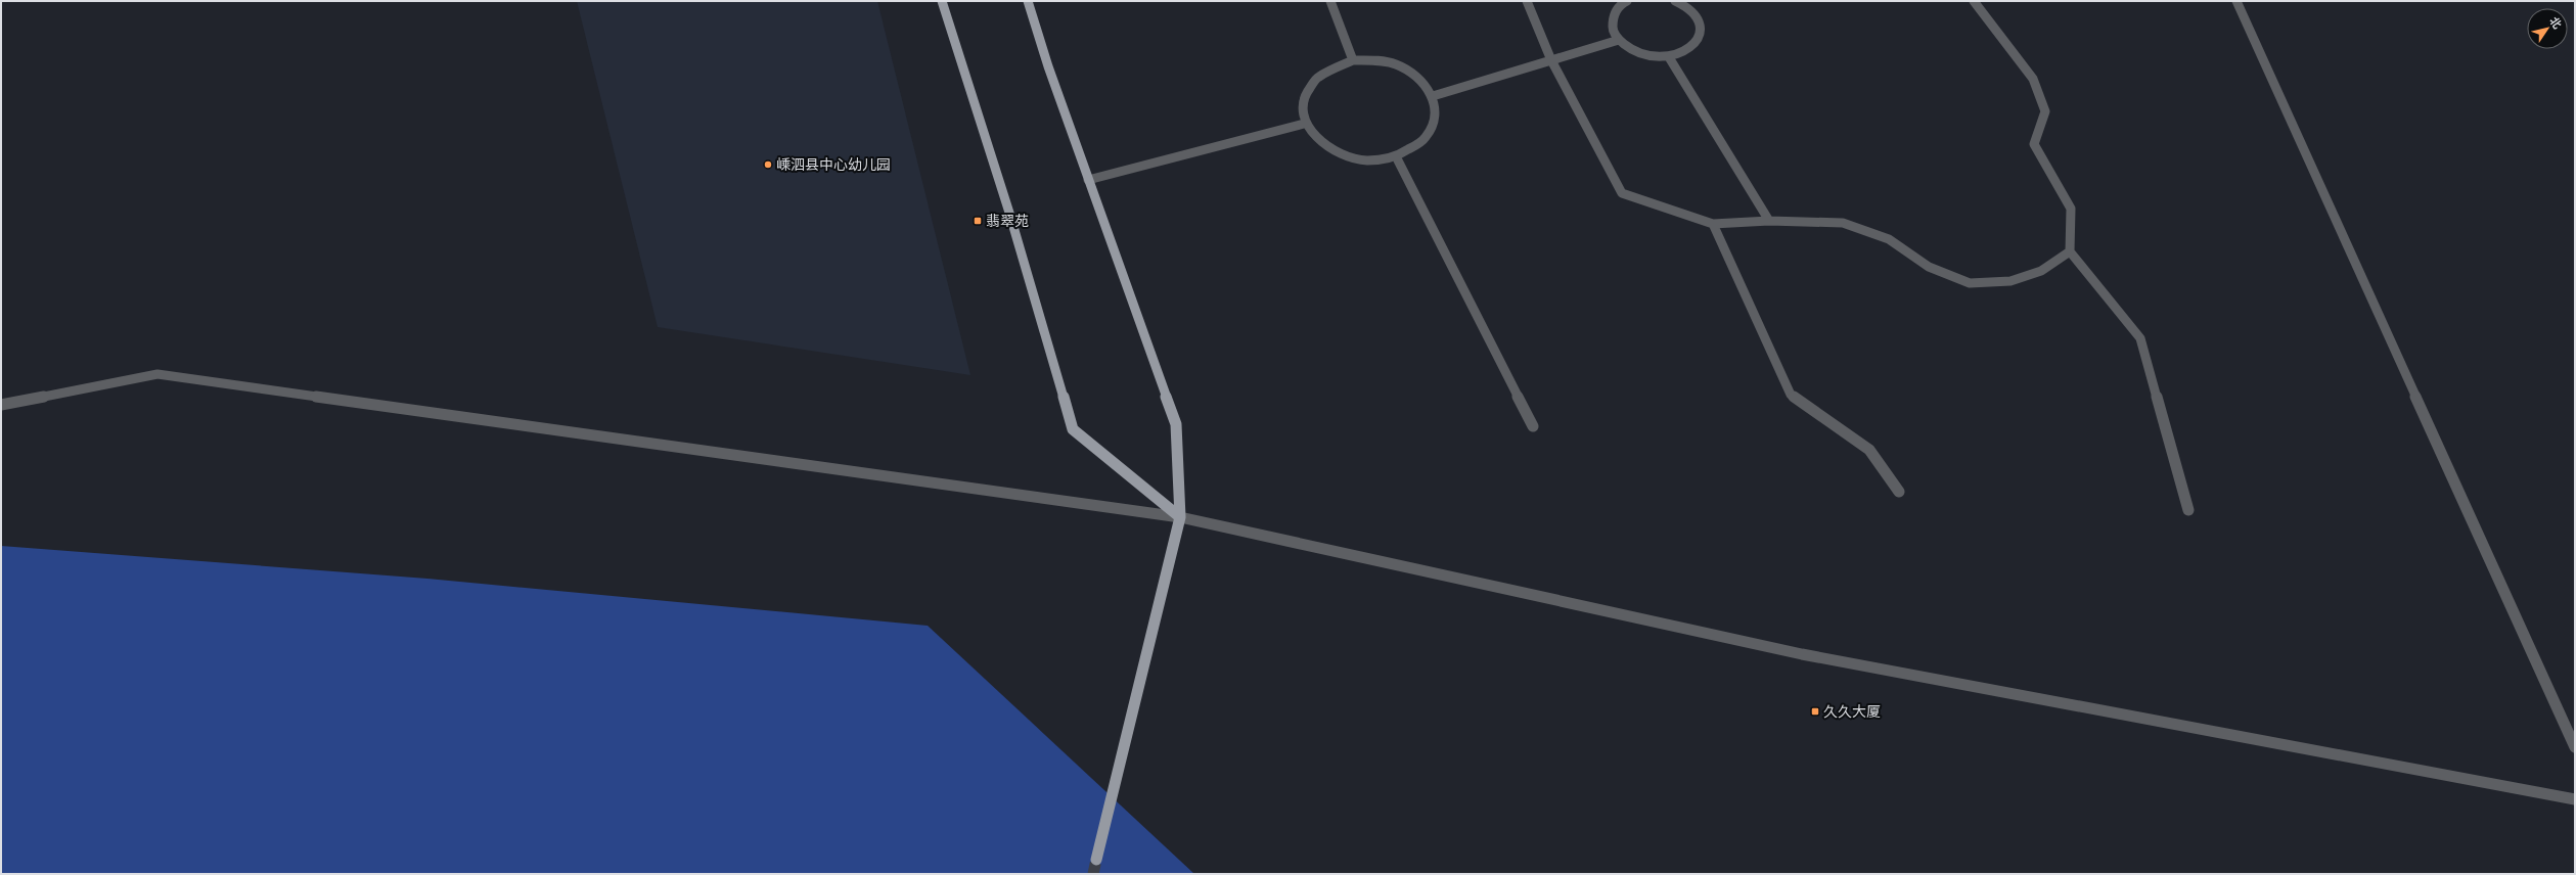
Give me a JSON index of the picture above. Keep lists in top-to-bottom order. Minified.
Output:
{"places":{"other":["嵊泗县中心幼儿园"],"transit":["翡翠苑","久久大厦"]},"north":"top right"}
